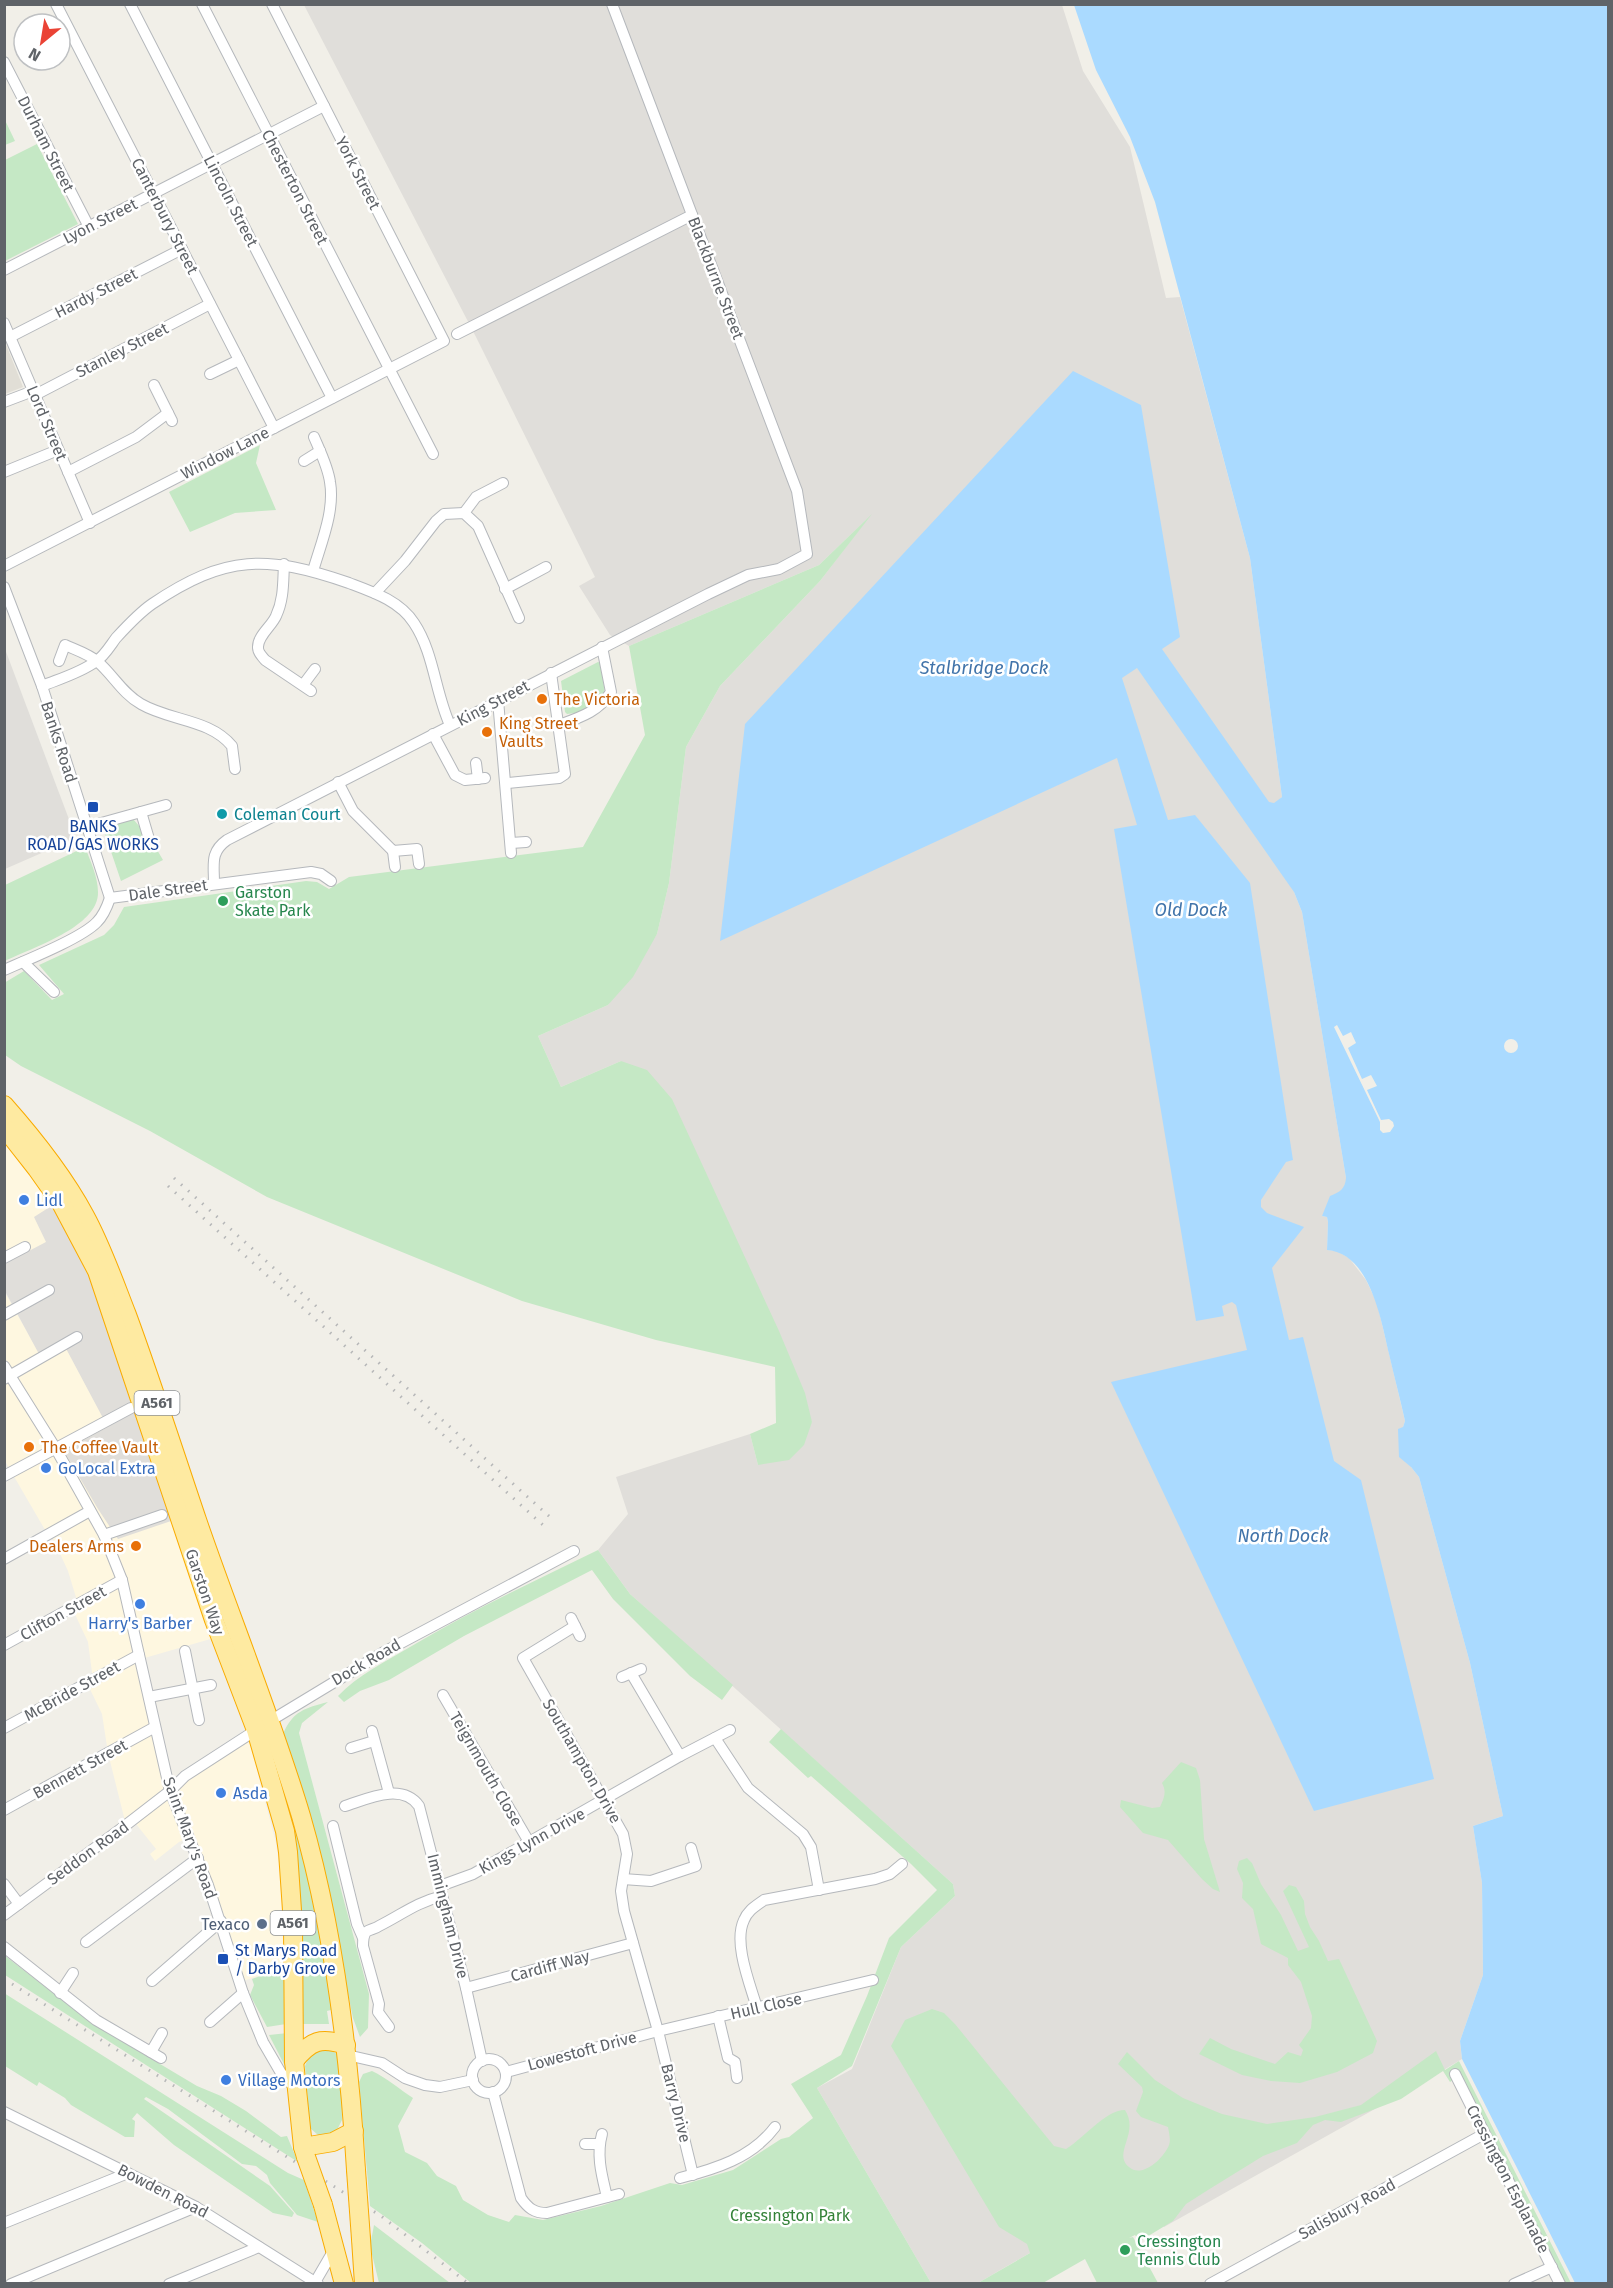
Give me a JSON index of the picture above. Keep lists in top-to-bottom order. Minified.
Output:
{"streets":{"highway":["A561","Garston Way"],"street":["Durham Street","York Street","Chesterton Street","Lincoln Street","Canterbury Street","Lyon Street","Blackburne Street","Hardy Street","Stanley Street","Lord Street","Window Lane","King Street","Banks Road","Dale Street","Clifton Street","Dock Road","McBride Street","Southampton Drive","Bennett Street","Teignmouth Close","Saint Mary's Road","Kings Lynn Drive","Seddon Road","Immingham Drive","Cardiff Way","Hull Close","Lowestoft Drive","Barry Drive","Cressington Esplanade","Bowden Road","Salisbury Road"]},"crossings":[["Durham Street","Lyon Street"],["York Street","Lyon Street"],["York Street","Window Lane"],["Chesterton Street","Lyon Street"],["Chesterton Street","Window Lane"],["Lincoln Street","Lyon Street"],["Lincoln Street","Window Lane"],["Canterbury Street","Lyon Street"],["Canterbury Street","Hardy Street"],["Canterbury Street","Stanley Street"],["Canterbury Street","Window Lane"],["Blackburne Street","King Street"],["Hardy Street","Lord Street"],["Stanley Street","Lord Street"],["Lord Street","Window Lane"],["King Street","Dale Street"],["Banks Road","Dale Street"],["A561","Garston Way"],["A561","Saint Mary's Road"],["A561","Bowden Road"],["Garston Way","Dock Road"],["Garston Way","Saint Mary's Road"],["Clifton Street","Saint Mary's Road"],["Dock Road","Saint Mary's Road"],["Dock Road","Seddon Road"],["McBride Street","Saint Mary's Road"],["Southampton Drive","Kings Lynn Drive"],["Southampton Drive","Cardiff Way"],["Southampton Drive","Hull Close"],["Southampton Drive","Lowestoft Drive"],["Southampton Drive","Barry Drive"],["Bennett Street","Saint Mary's Road"],["Teignmouth Close","Kings Lynn Drive"],["Saint Mary's Road","Seddon Road"],["Kings Lynn Drive","Immingham Drive"],["Immingham Drive","Cardiff Way"],["Immingham Drive","Lowestoft Drive"],["Hull Close","Lowestoft Drive"],["Hull Close","Barry Drive"],["Lowestoft Drive","Barry Drive"],["Cressington Esplanade","Salisbury Road"]],"water":["Stalbridge Dock","Old Dock","North Dock"],"parks":["Cressington Park"],"places":{"other":["The Victoria","King Street Vaults","Coleman Court","Garston Skate Park","Lidl","The Coffee Vault","GoLocal Extra","Dealers Arms","Harry's Barber","Asda","Texaco","Village Motors","Cressington Tennis Club"],"transit":["BANKS ROAD/GAS WORKS","St Marys Road / Darby Grove"]},"north":"bottom left"}
